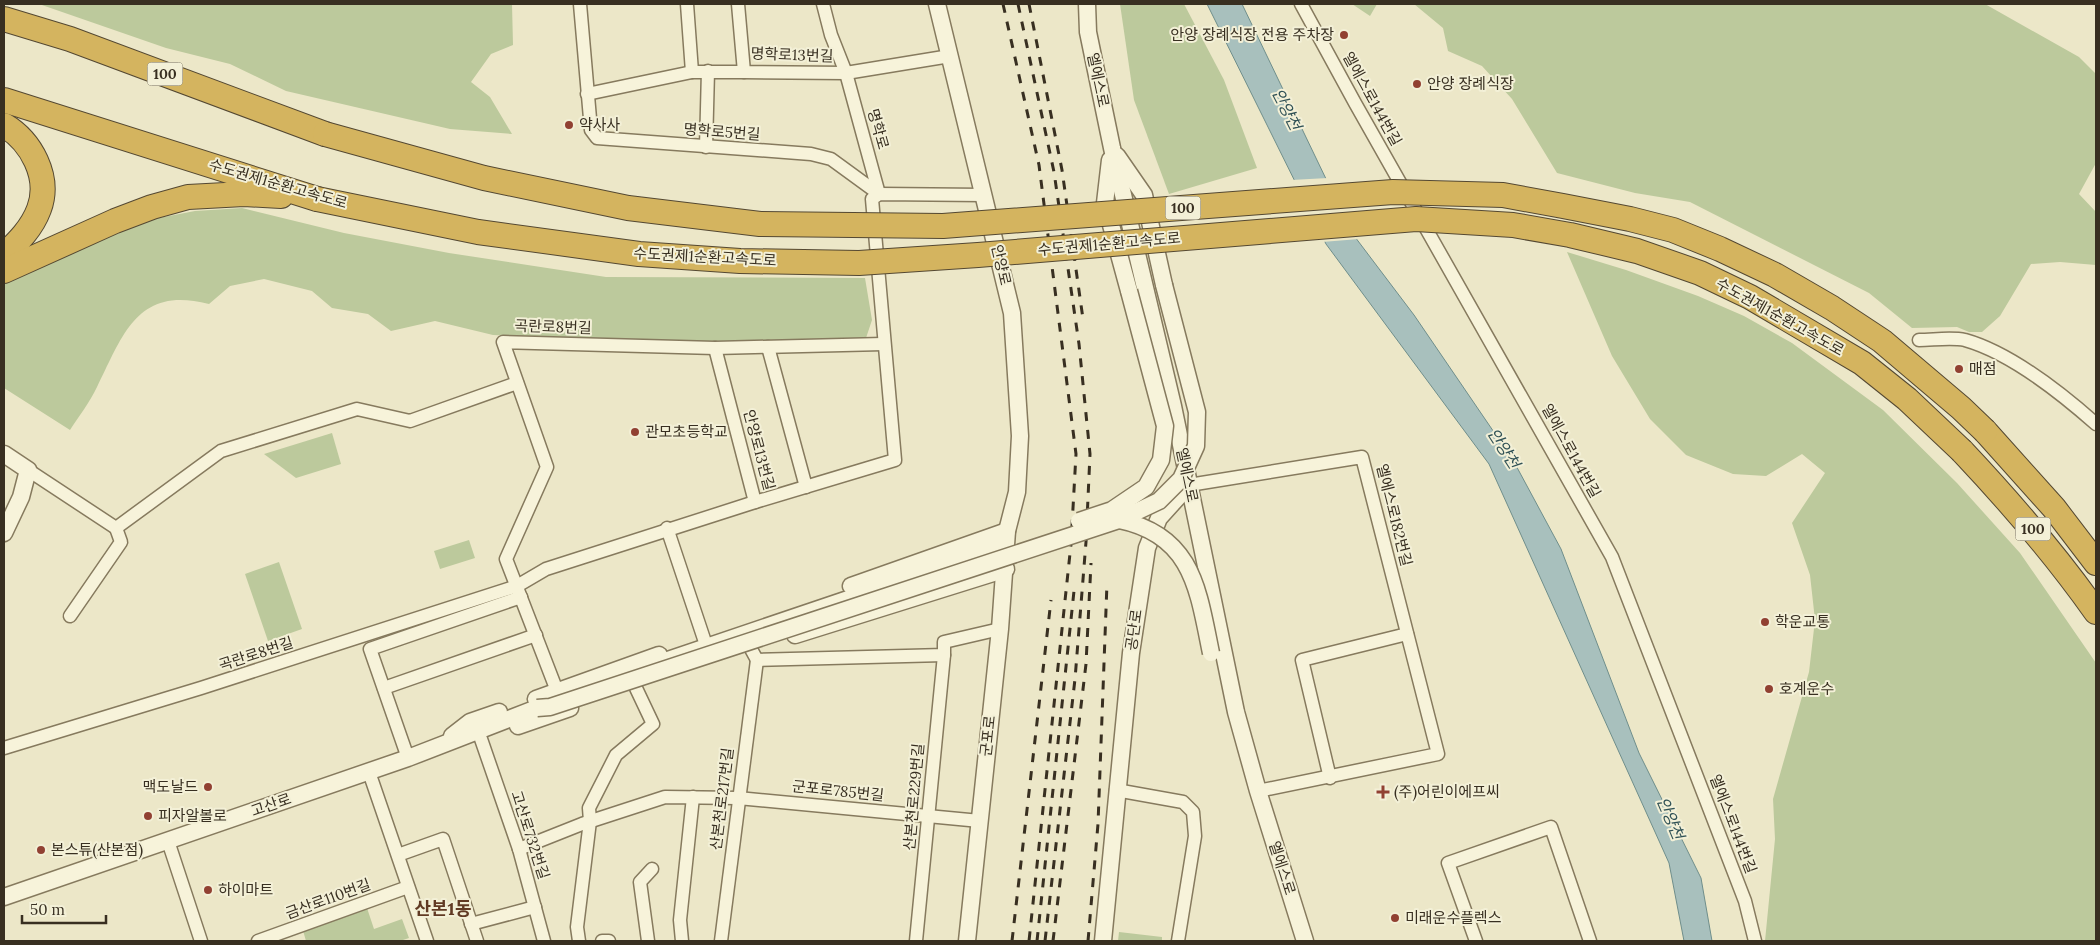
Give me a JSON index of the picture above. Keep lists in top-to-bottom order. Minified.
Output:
{"streets":{"highway":["100","수도권제1순환고속도로"],"street":["명학로13번길","엘에스로","엘에스로144번길","명학로","명학로5번길","안양로","곡란로8번길","안양로13번길","엘에스로182번길","공단로","군포로","군포로785번길","산본천로229번길","산본천로217번길","고산로","고산로732번길","금산로110번길"]},"crossings":[["명학로13번길","명학로"],["엘에스로","엘에스로182번길"],["엘에스로","공단로"],["명학로","명학로5번길"],["명학로","안양로13번길"],["명학로5번길","안양로13번길"],["안양로","군포로"],["곡란로8번길","안양로13번길"],["엘에스로182번길","공단로"],["군포로","군포로785번길"],["군포로785번길","산본천로229번길"],["군포로785번길","산본천로217번길"],["군포로785번길","고산로732번길"]],"districts":["산본1동"],"water":["안양천"],"places":{"other":["안양 장례식장 전용 주차장","안양 장례식장","약사사","매점","관모초등학교","학운교통","호계운수","맥도날드","피자알볼로","본스튜(산본점)","하이마트","미래운수플렉스"],"health":["(주)어린이에프씨"]},"scale_bar":"50 m"}
